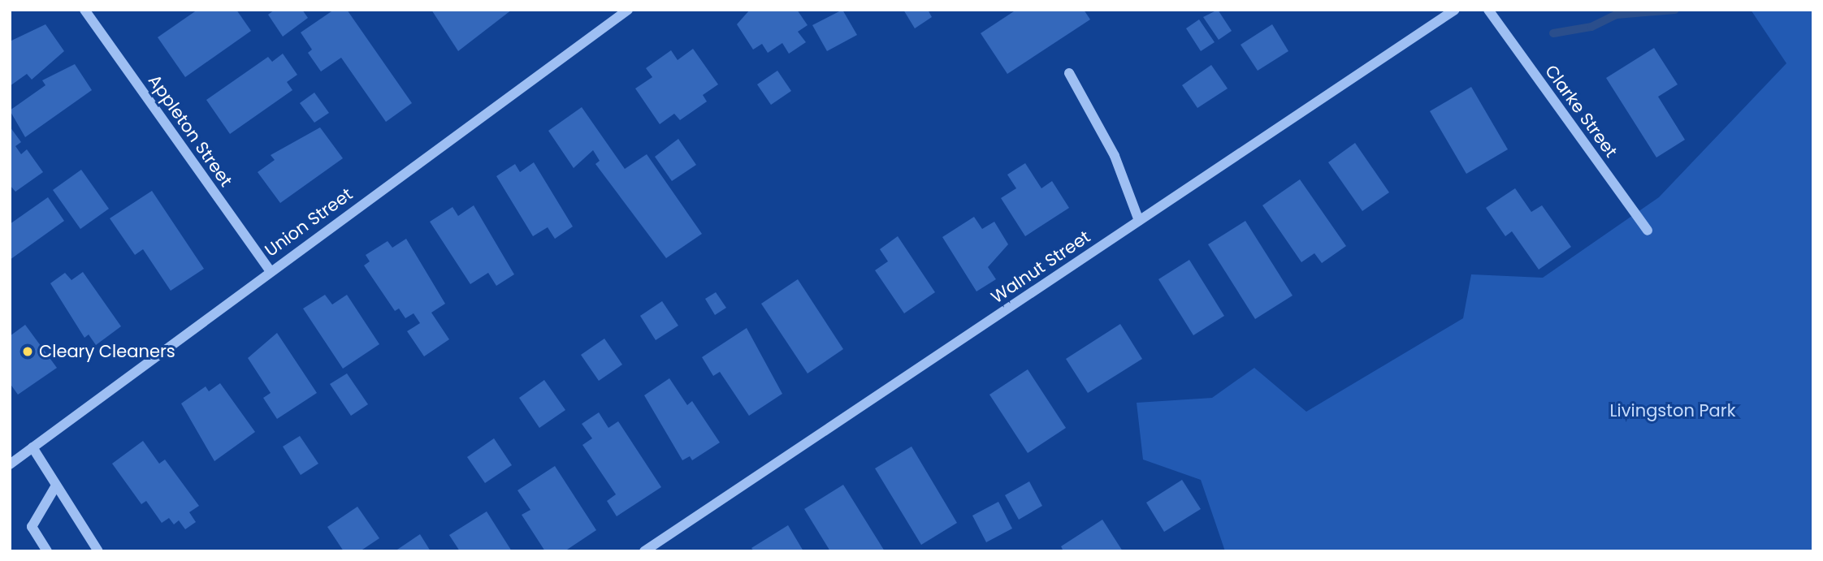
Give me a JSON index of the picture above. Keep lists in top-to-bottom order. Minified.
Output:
{"streets":{"street":["Clarke Street","Appleton Street","Union Street","Walnut Street"]},"crossings":[["Appleton Street","Union Street"]],"parks":["Livingston Park"],"places":["Cleary Cleaners"]}
